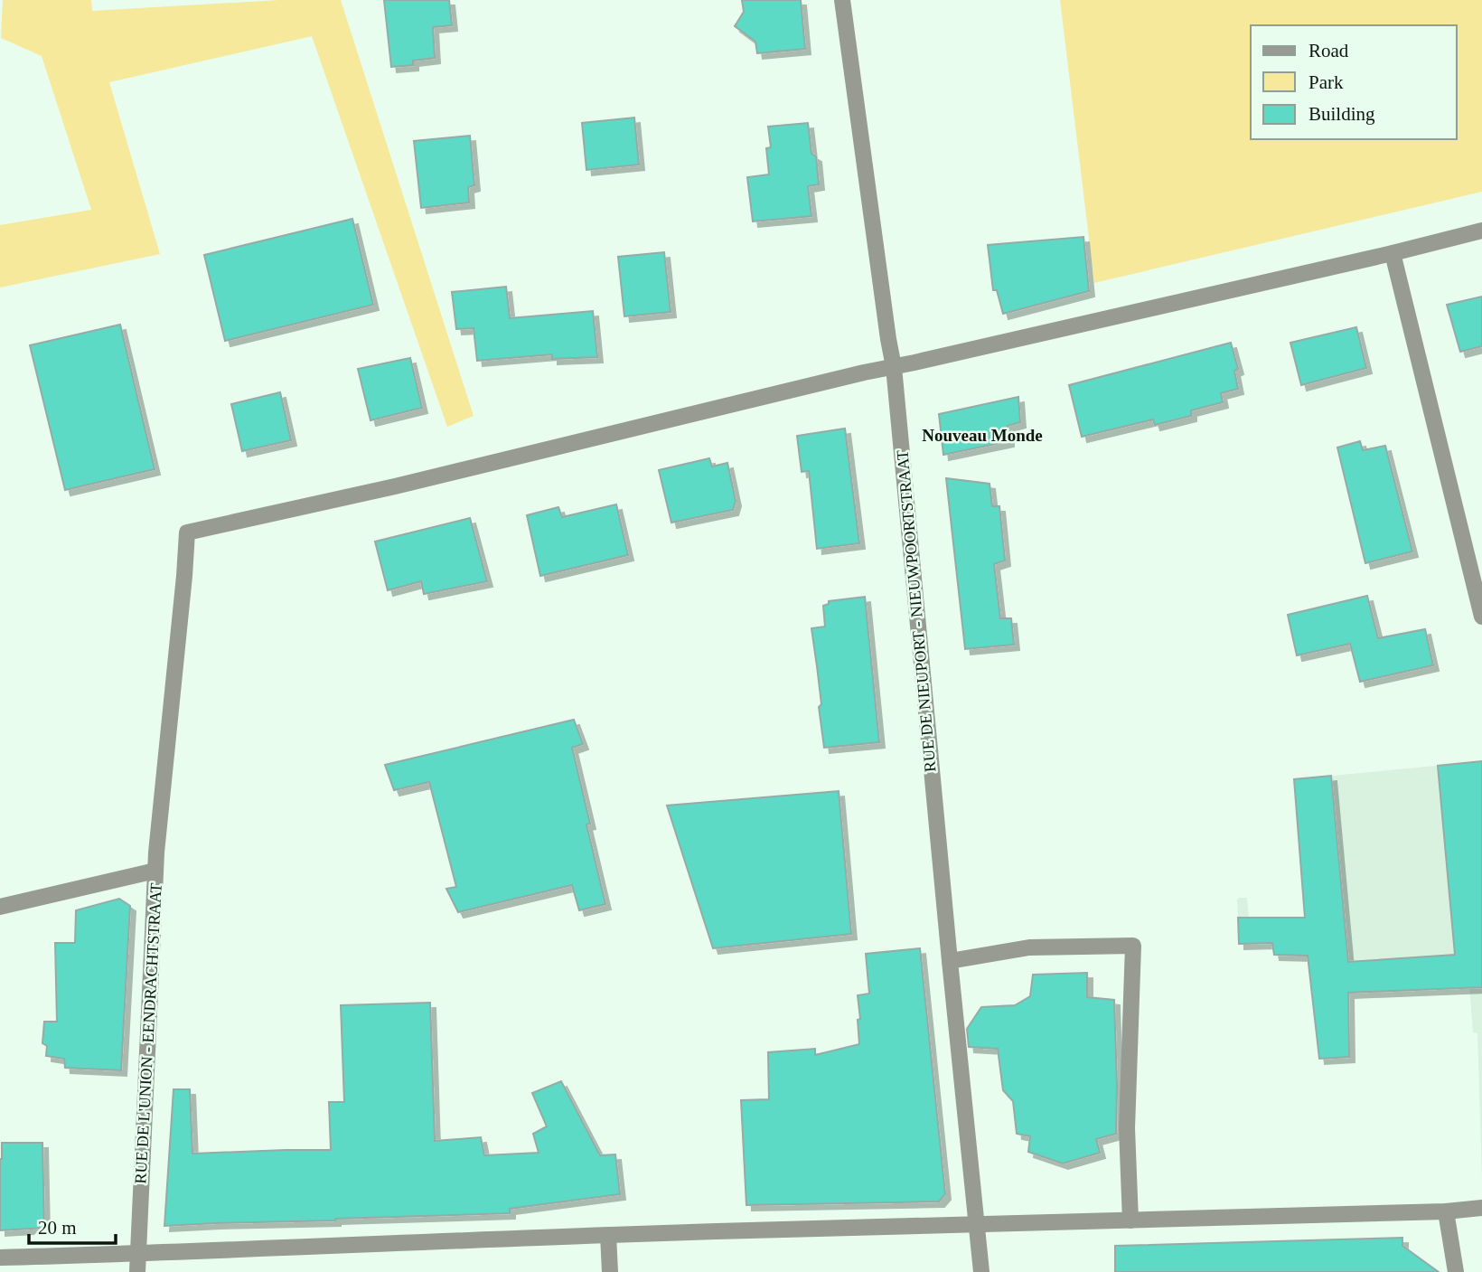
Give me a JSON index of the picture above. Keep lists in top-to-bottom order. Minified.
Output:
{"streets":{"street":["RUE DE NIEUPORT - NIEUWPOORTSTRAAT","RUE DE L'UNION - EENDRACHTSTRAAT"]},"crossings":[["RUE DE NIEUPORT - NIEUWPOORTSTRAAT","RUE DE L'UNION - EENDRACHTSTRAAT"]],"districts":["Nouveau Monde"],"legend":["Road","Park","Building"],"scale_bar":"20 m"}
